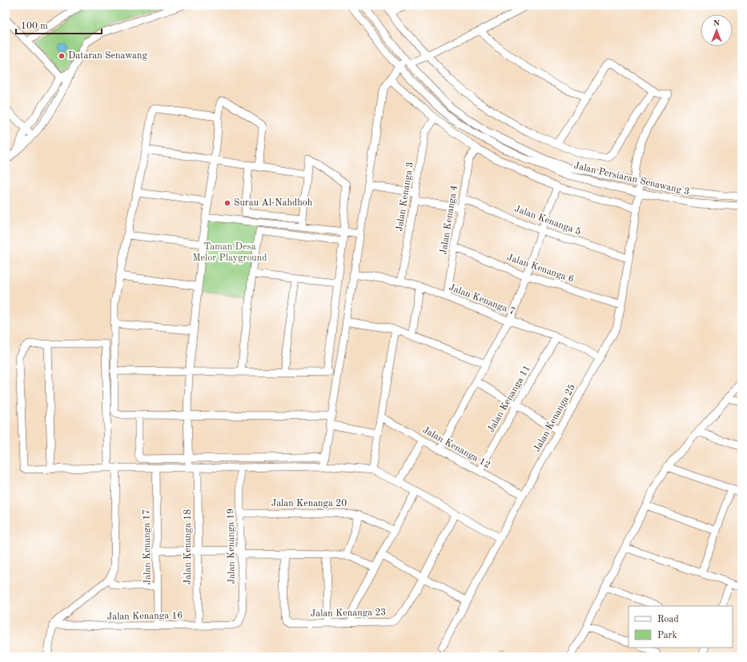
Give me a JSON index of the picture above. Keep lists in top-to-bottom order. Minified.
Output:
{"streets":{"street":["Jalan Persiaran Senawang 3","Jalan Kenanga 3","Jalan Kenanga 4","Jalan Kenanga 5","Jalan Kenanga 6","Jalan Kenanga 7","Jalan Kenanga 11","Jalan Kenanga 25","Jalan Kenanga 12","Jalan Kenanga 20","Jalan Kenanga 19","Jalan Kenanga 17","Jalan Kenanga 18","Jalan Kenanga 23","Jalan Kenanga 16"]},"crossings":[["Jalan Persiaran Senawang 3","Jalan Kenanga 25"],["Jalan Kenanga 3","Jalan Kenanga 7"],["Jalan Kenanga 4","Jalan Kenanga 5"],["Jalan Kenanga 4","Jalan Kenanga 6"],["Jalan Kenanga 4","Jalan Kenanga 7"],["Jalan Kenanga 5","Jalan Kenanga 25"],["Jalan Kenanga 6","Jalan Kenanga 25"],["Jalan Kenanga 7","Jalan Kenanga 11"],["Jalan Kenanga 7","Jalan Kenanga 25"],["Jalan Kenanga 11","Jalan Kenanga 12"],["Jalan Kenanga 25","Jalan Kenanga 12"],["Jalan Kenanga 20","Jalan Kenanga 19"],["Jalan Kenanga 19","Jalan Kenanga 16"],["Jalan Kenanga 17","Jalan Kenanga 16"],["Jalan Kenanga 18","Jalan Kenanga 16"]],"parks":["Taman Desa Melor Playground"],"places":["Dataran Senawang","Surau Al-Nahdhoh"],"legend":["Road","Park"],"scale_bar":"100 m","north":"top"}
